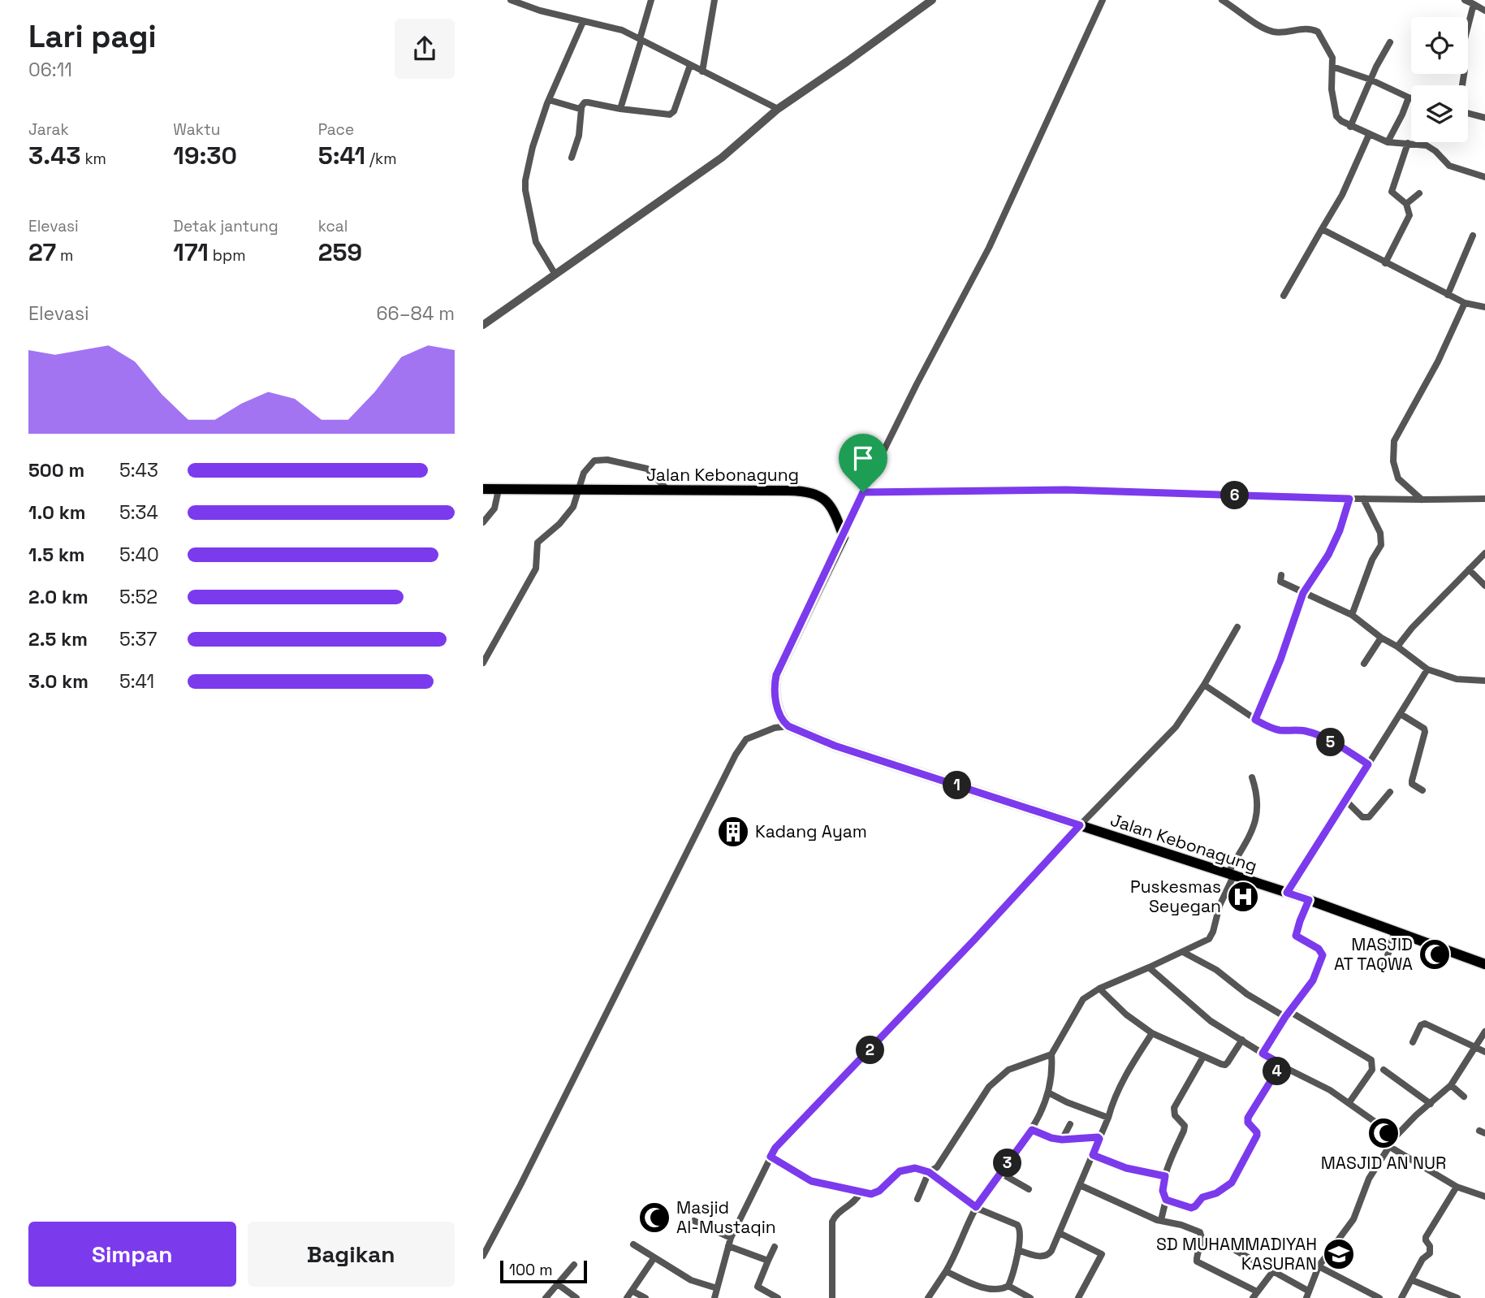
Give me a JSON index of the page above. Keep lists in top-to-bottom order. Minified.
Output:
{"streets":{"main road":["Jalan Kebonagung"]},"places":{"building":["Kadang Ayam"],"hospital":["Puskesmas Seyegan"],"mosque":["MASJID AT TAQWA","MASJID AN NUR","Masjid Al-Mustaqin"],"school or university":["SD MUHAMMADIYAH KASURAN"]},"scale_bar":"100 m","page":{"heading":["Lari pagi","06:11"],"stats":[["Jarak","3.43 km"],["Waktu","19:30"],["Pace","5:41 /km"],["Elevasi","27 m"],["Detak jantung","171 bpm"],["kcal","259"]],"chart":["Elevasi","66–84 m"],"list":[{"name":"500 m","note":"5:43"},{"name":"1.0 km","note":"5:34"},{"name":"1.5 km","note":"5:40"},{"name":"2.0 km","note":"5:52"},{"name":"2.5 km","note":"5:37"},{"name":"3.0 km","note":"5:41"}],"pins":["6","5","1","2","4","3"],"buttons":["Simpan","Bagikan"],"scale":"100 m"}}
